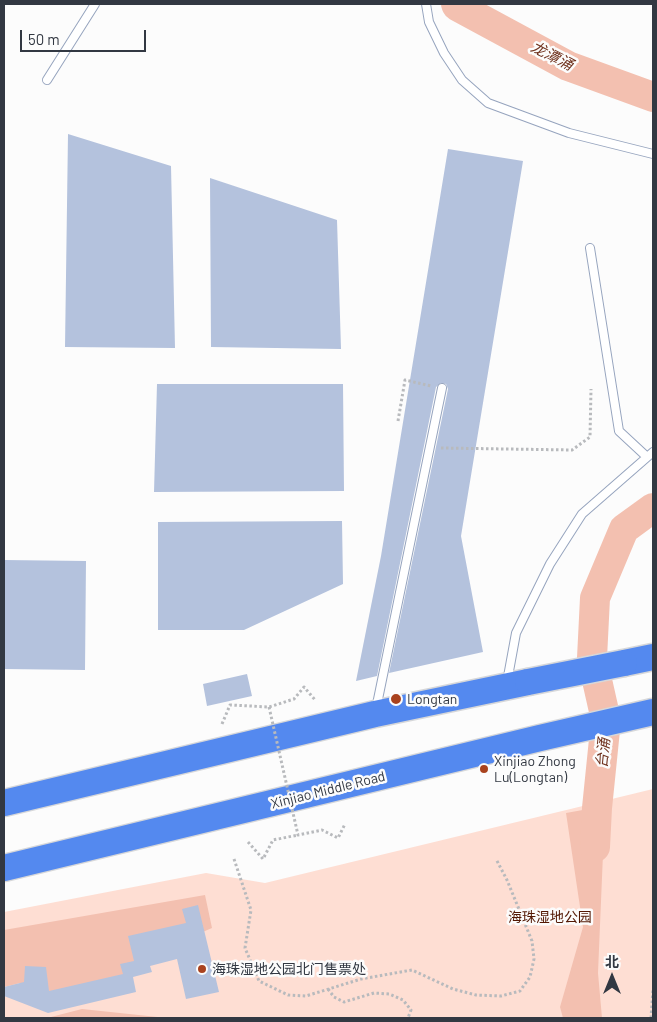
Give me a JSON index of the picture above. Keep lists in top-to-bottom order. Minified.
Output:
{"streets":{"highway":["Xinjiao Middle Road"]},"water":["龙潭涌","台涌"],"parks":["海珠湿地公园"],"places":["Longtan","Xinjiao Zhong Lu(Longtan)","海珠湿地公园北门售票处"],"scale_bar":"50 m","north":"top"}
